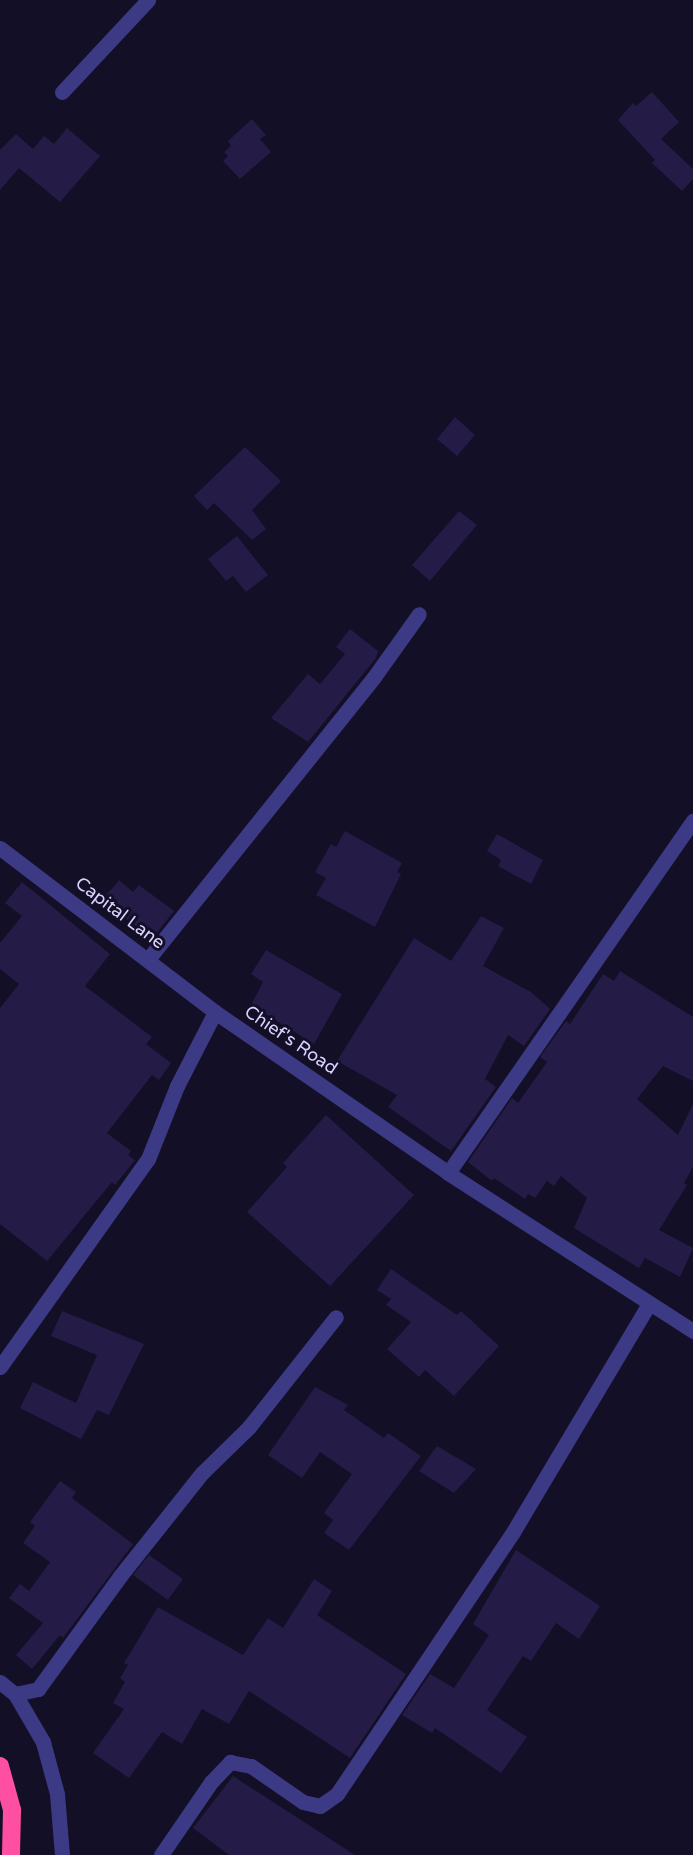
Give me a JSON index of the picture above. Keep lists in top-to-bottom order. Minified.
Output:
{"streets":{"street":["Capital Lane","Chief's Road"]},"crossings":[["Capital Lane","Chief's Road"]]}
